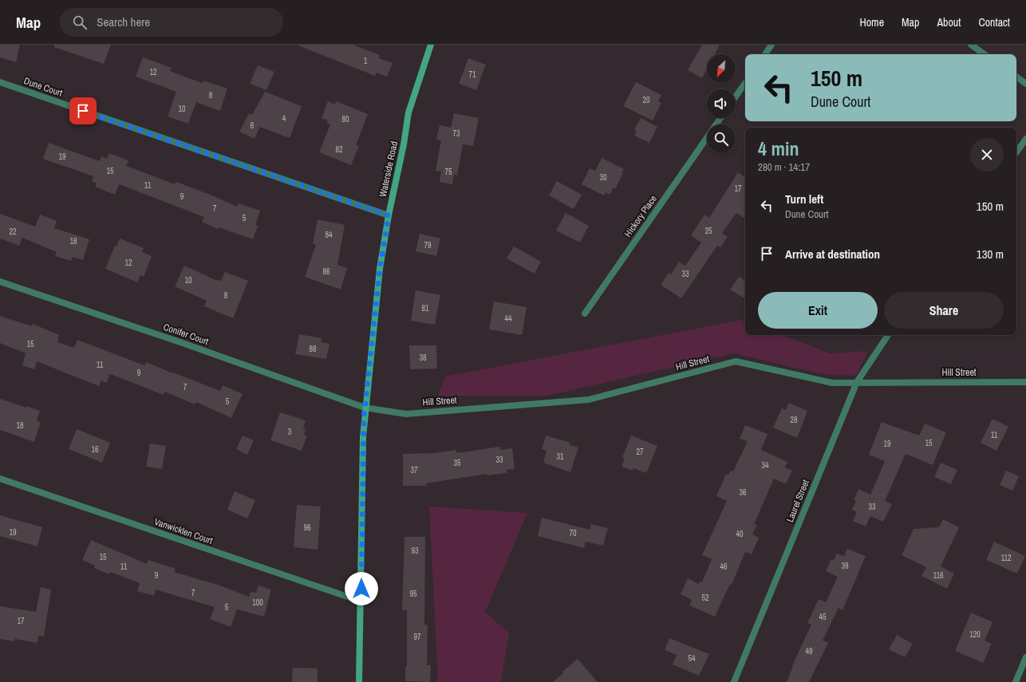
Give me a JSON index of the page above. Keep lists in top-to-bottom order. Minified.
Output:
{"streets":{"main road":["Waterside Road"],"street":["Dune Court","Hickory Place","Conifer Court","Hill Street","Laurel Street","Vanwicklen Court"]},"crossings":[["Dune Court","Waterside Road"],["Waterside Road","Conifer Court"],["Waterside Road","Hill Street"],["Waterside Road","Vanwicklen Court"],["Conifer Court","Hill Street"],["Hill Street","Laurel Street"]],"house_numbers":["1","12","71","8","20","10","4","80","6","73","82","19","15","75","30","11","17","9","7","5","25","22","84","18","79","12","86","33","10","8","81","44","15","88","38","11","9","7","5","28","18","3","11","15","19","16","27","31","33","35","34","37","36","33","96","19","70","40","93","15","112","39","11","46","9","116","7","95","52","100","5","45","17","120","97","49","54"],"north":"bottom left","page":{"header":"Map","search":"Search here","nav":["Home","Map","About","Contact"],"turn":["150 m","Dune Court"],"heading":["4 min","280 m · 14:17"],"list":[{"name":"Turn left","note":"Dune Court","value":"150 m"},{"name":"Arrive at destination","value":"130 m"}],"buttons":["Exit","Share"]}}
